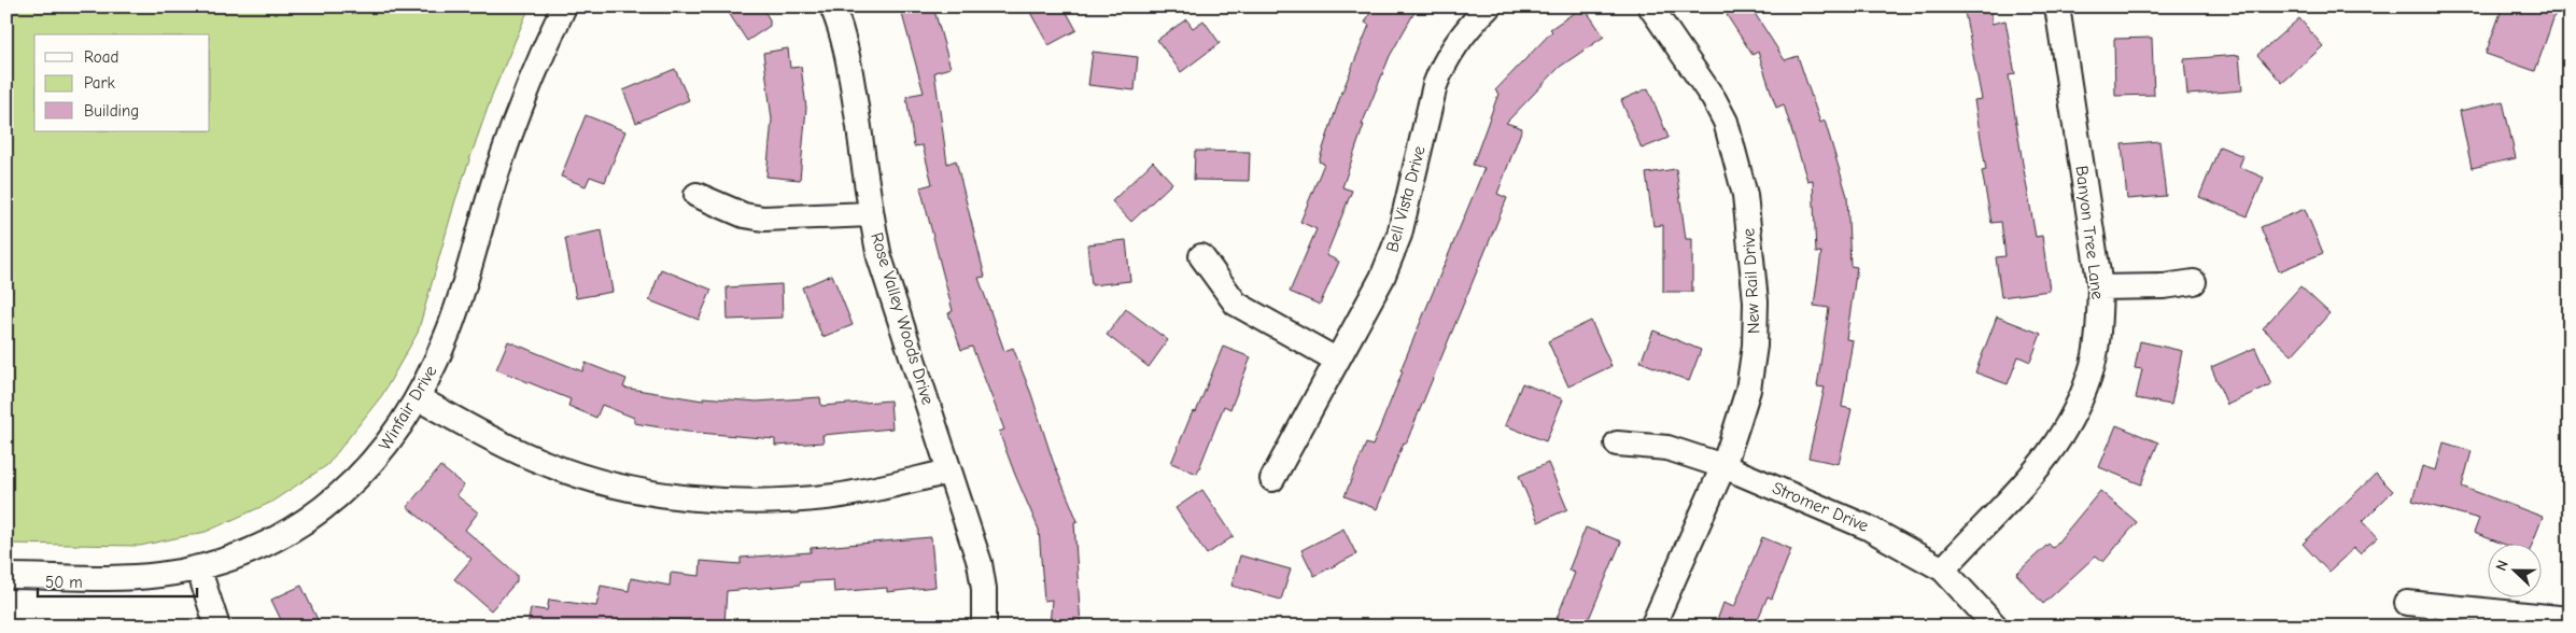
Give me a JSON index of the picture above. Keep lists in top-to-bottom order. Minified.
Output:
{"streets":{"street":["Bell Vista Drive","Banyon Tree Lane","New Rail Drive","Rose Valley Woods Drive","Winfair Drive","Stromer Drive"]},"crossings":[["Banyon Tree Lane","Stromer Drive"],["New Rail Drive","Stromer Drive"]],"legend":["Road","Park","Building"],"scale_bar":"50 m","north":"left"}
